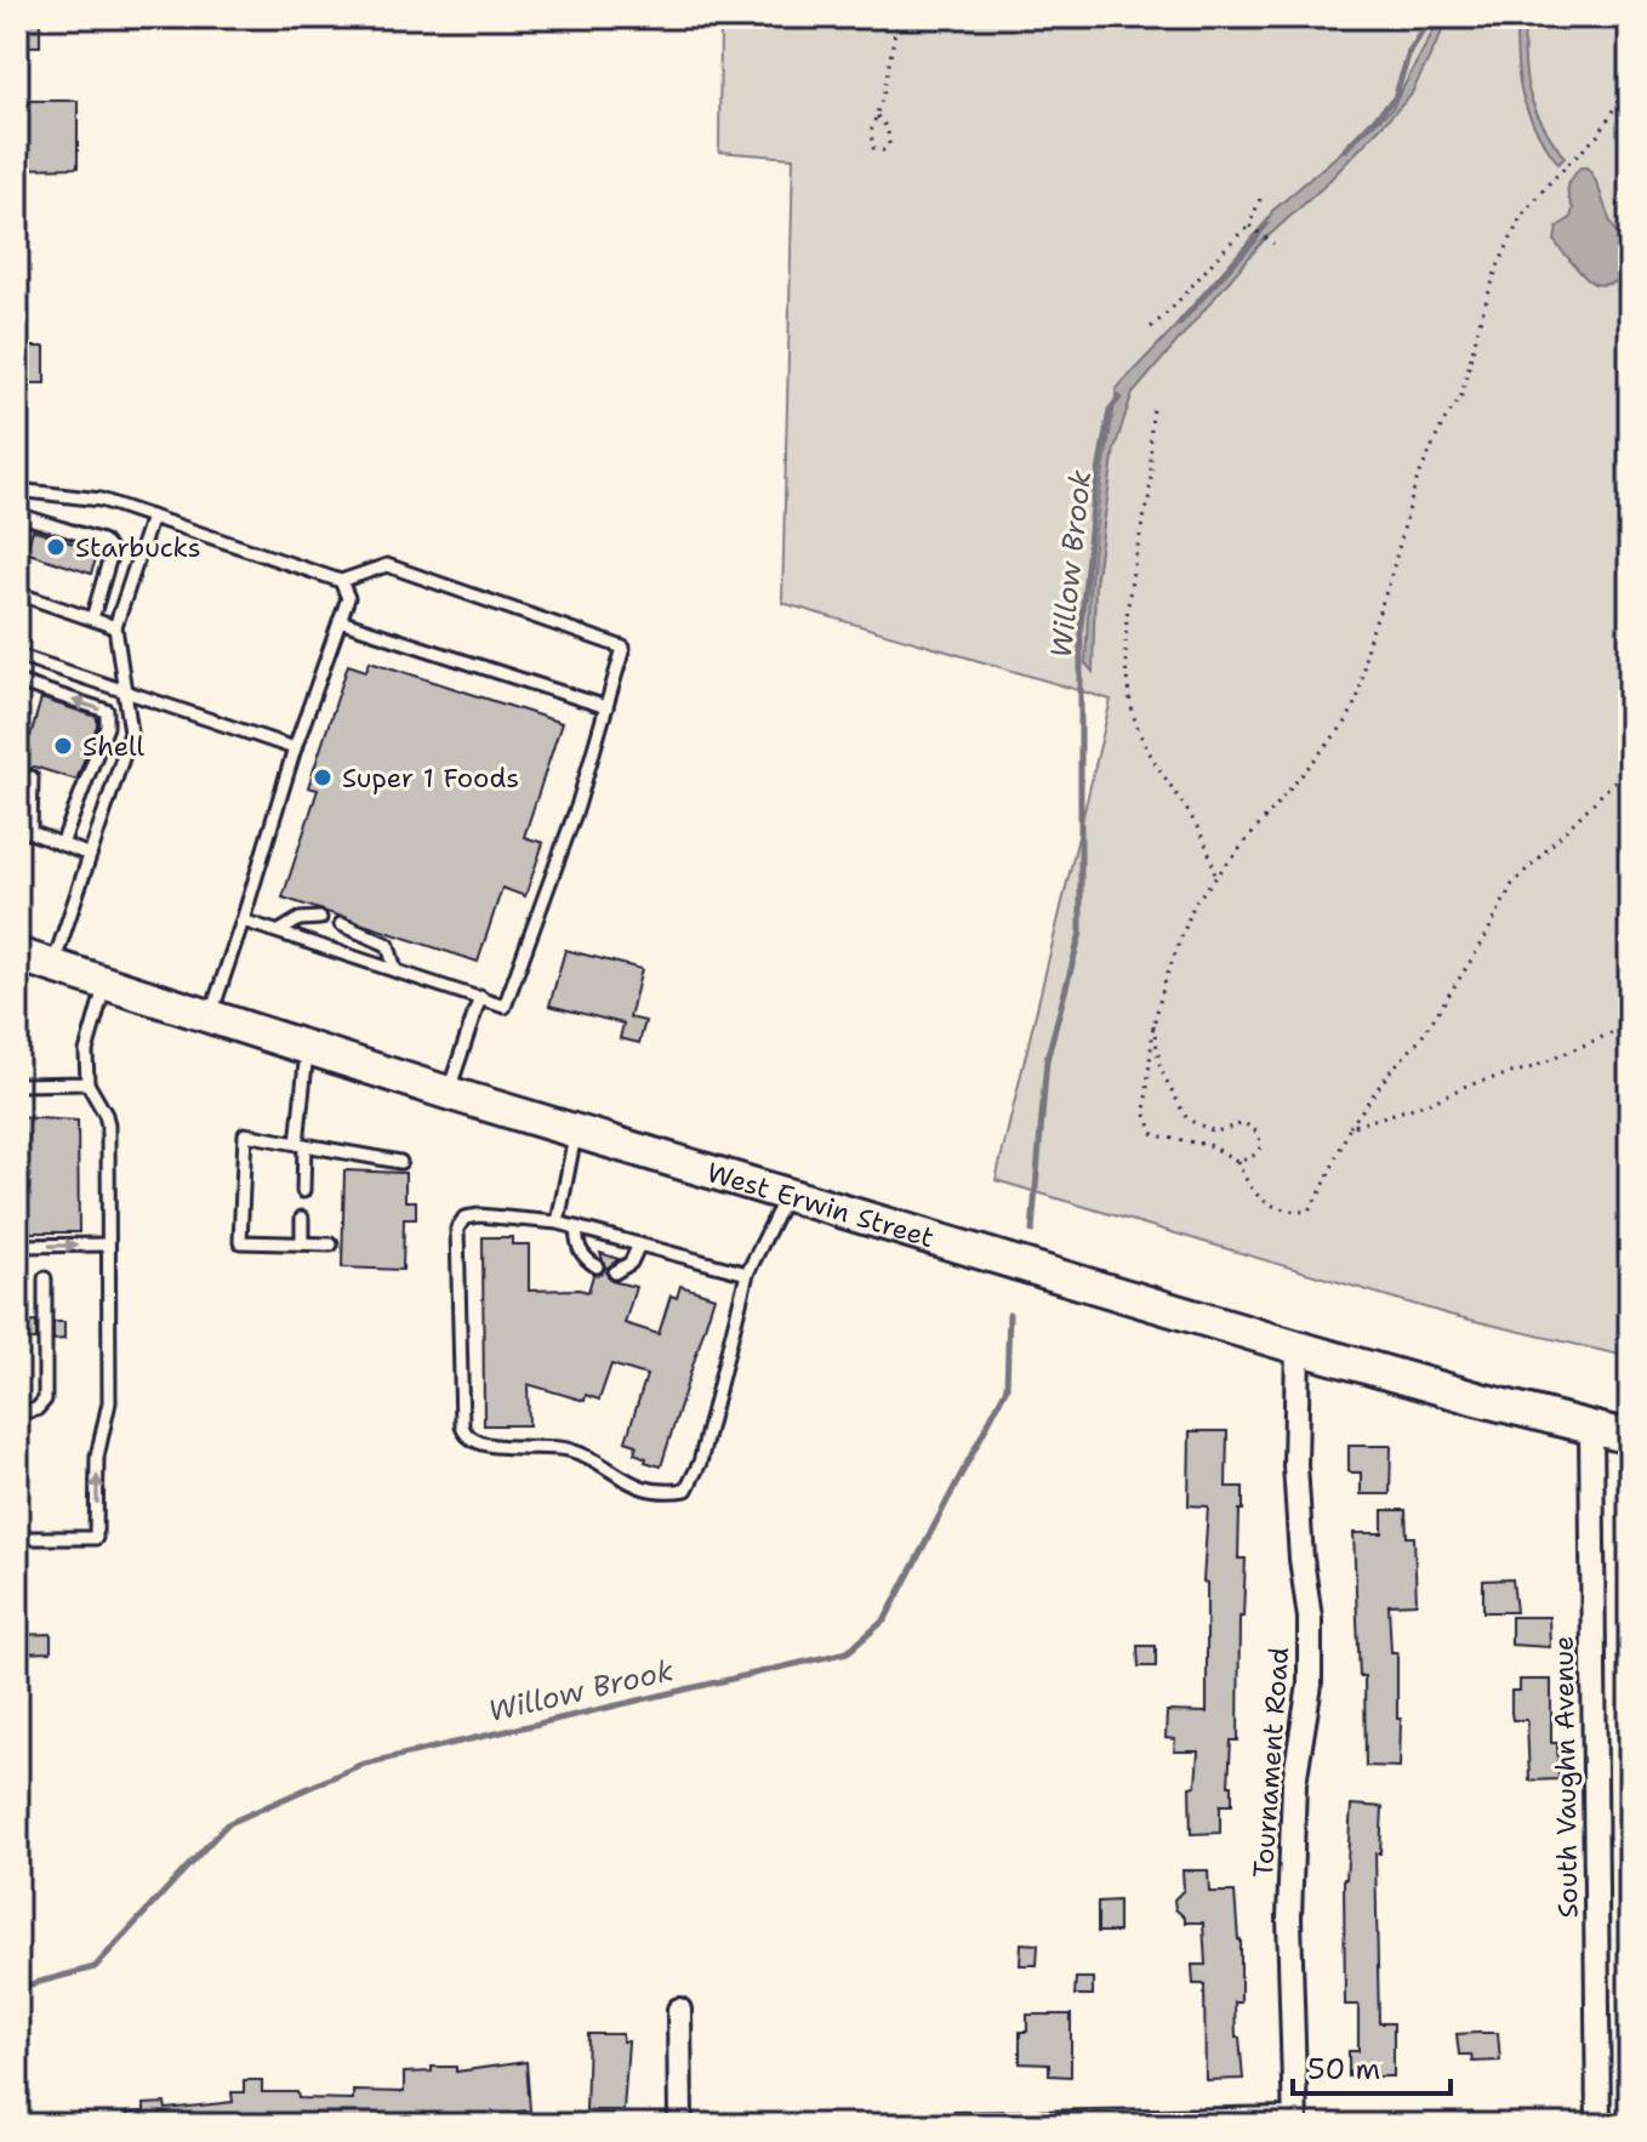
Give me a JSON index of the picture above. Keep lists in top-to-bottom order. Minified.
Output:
{"streets":{"main road":["West Erwin Street"],"street":["Tournament Road","South Vaughn Avenue"]},"crossings":[["West Erwin Street","Tournament Road"],["West Erwin Street","South Vaughn Avenue"]],"water":["Willow Brook"],"places":["Starbucks","Shell","Super 1 Foods"],"scale_bar":"50 m"}
